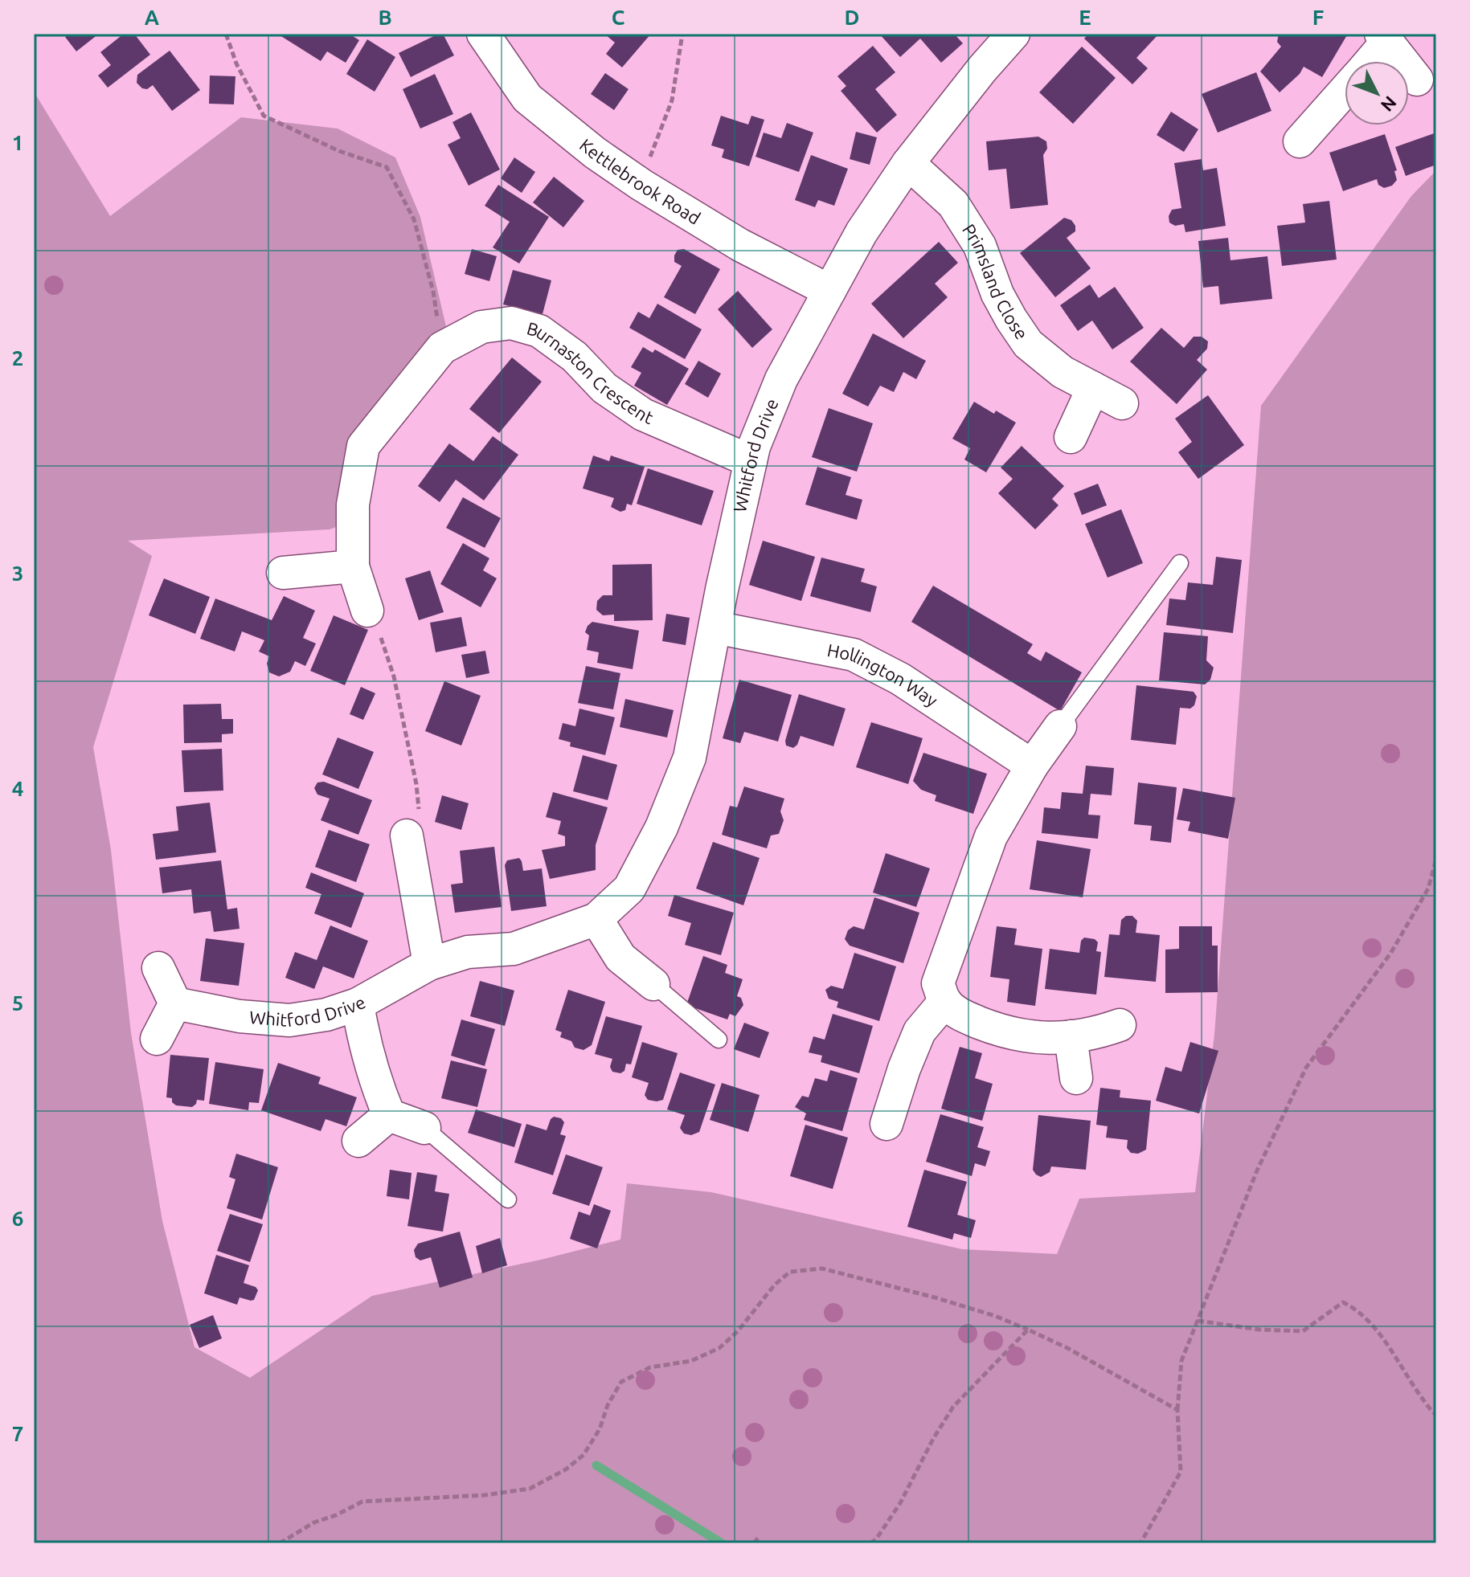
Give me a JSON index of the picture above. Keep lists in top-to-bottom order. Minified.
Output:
{"streets":{"street":["Kettlebrook Road","Primsland Close","Burnaston Crescent","Whitford Drive","Hollington Way"]},"crossings":[["Kettlebrook Road","Whitford Drive"],["Primsland Close","Whitford Drive"],["Burnaston Crescent","Whitford Drive"],["Whitford Drive","Hollington Way"]],"north":"bottom right","grid":{"columns":["A","B","C","D","E","F"],"rows":["1","2","3","4","5","6","7"]}}
